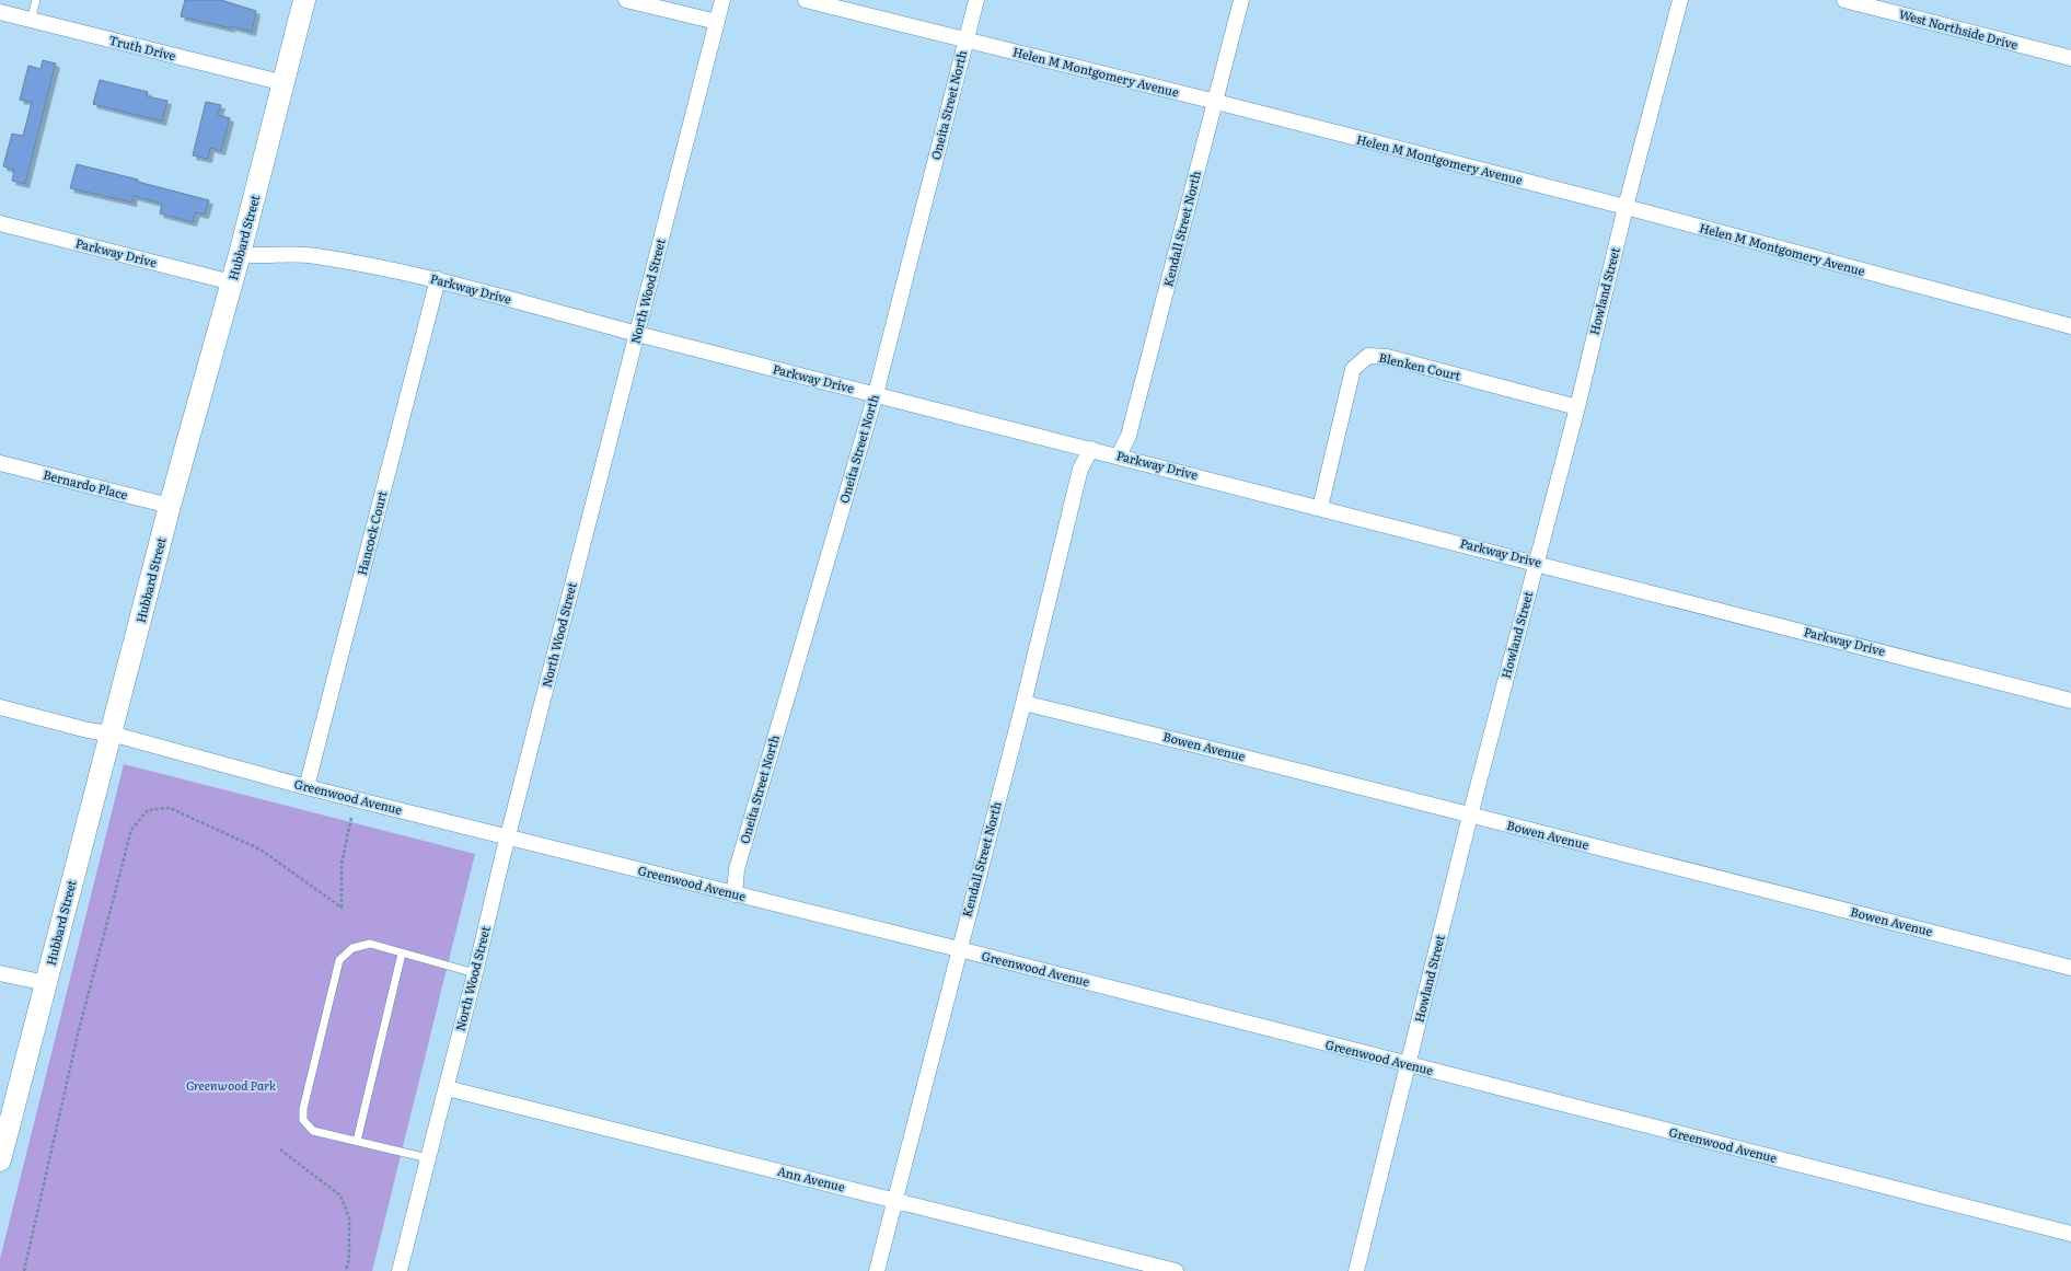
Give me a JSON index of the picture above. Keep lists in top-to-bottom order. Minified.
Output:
{"streets":{"street":["West Northside Drive","Truth Drive","Helen M Montgomery Avenue","Oneita Street North","Kendall Street North","Hubbard Street","Parkway Drive","North Wood Street","Howland Street","Blenken Court","Bernardo Place","Hancock Court","Bowen Avenue","Greenwood Avenue","Ann Avenue"]},"crossings":[["Truth Drive","Hubbard Street"],["Helen M Montgomery Avenue","Oneita Street North"],["Helen M Montgomery Avenue","Kendall Street North"],["Helen M Montgomery Avenue","Howland Street"],["Oneita Street North","Parkway Drive"],["Oneita Street North","Greenwood Avenue"],["Kendall Street North","Parkway Drive"],["Kendall Street North","Bowen Avenue"],["Kendall Street North","Greenwood Avenue"],["Kendall Street North","Ann Avenue"],["Hubbard Street","Parkway Drive"],["Hubbard Street","Bernardo Place"],["Hubbard Street","Greenwood Avenue"],["Parkway Drive","North Wood Street"],["Parkway Drive","Howland Street"],["Parkway Drive","Blenken Court"],["Parkway Drive","Hancock Court"],["North Wood Street","Greenwood Avenue"],["North Wood Street","Ann Avenue"],["Howland Street","Blenken Court"],["Howland Street","Bowen Avenue"],["Howland Street","Greenwood Avenue"],["Hancock Court","Greenwood Avenue"]],"parks":["Greenwood Park"]}
